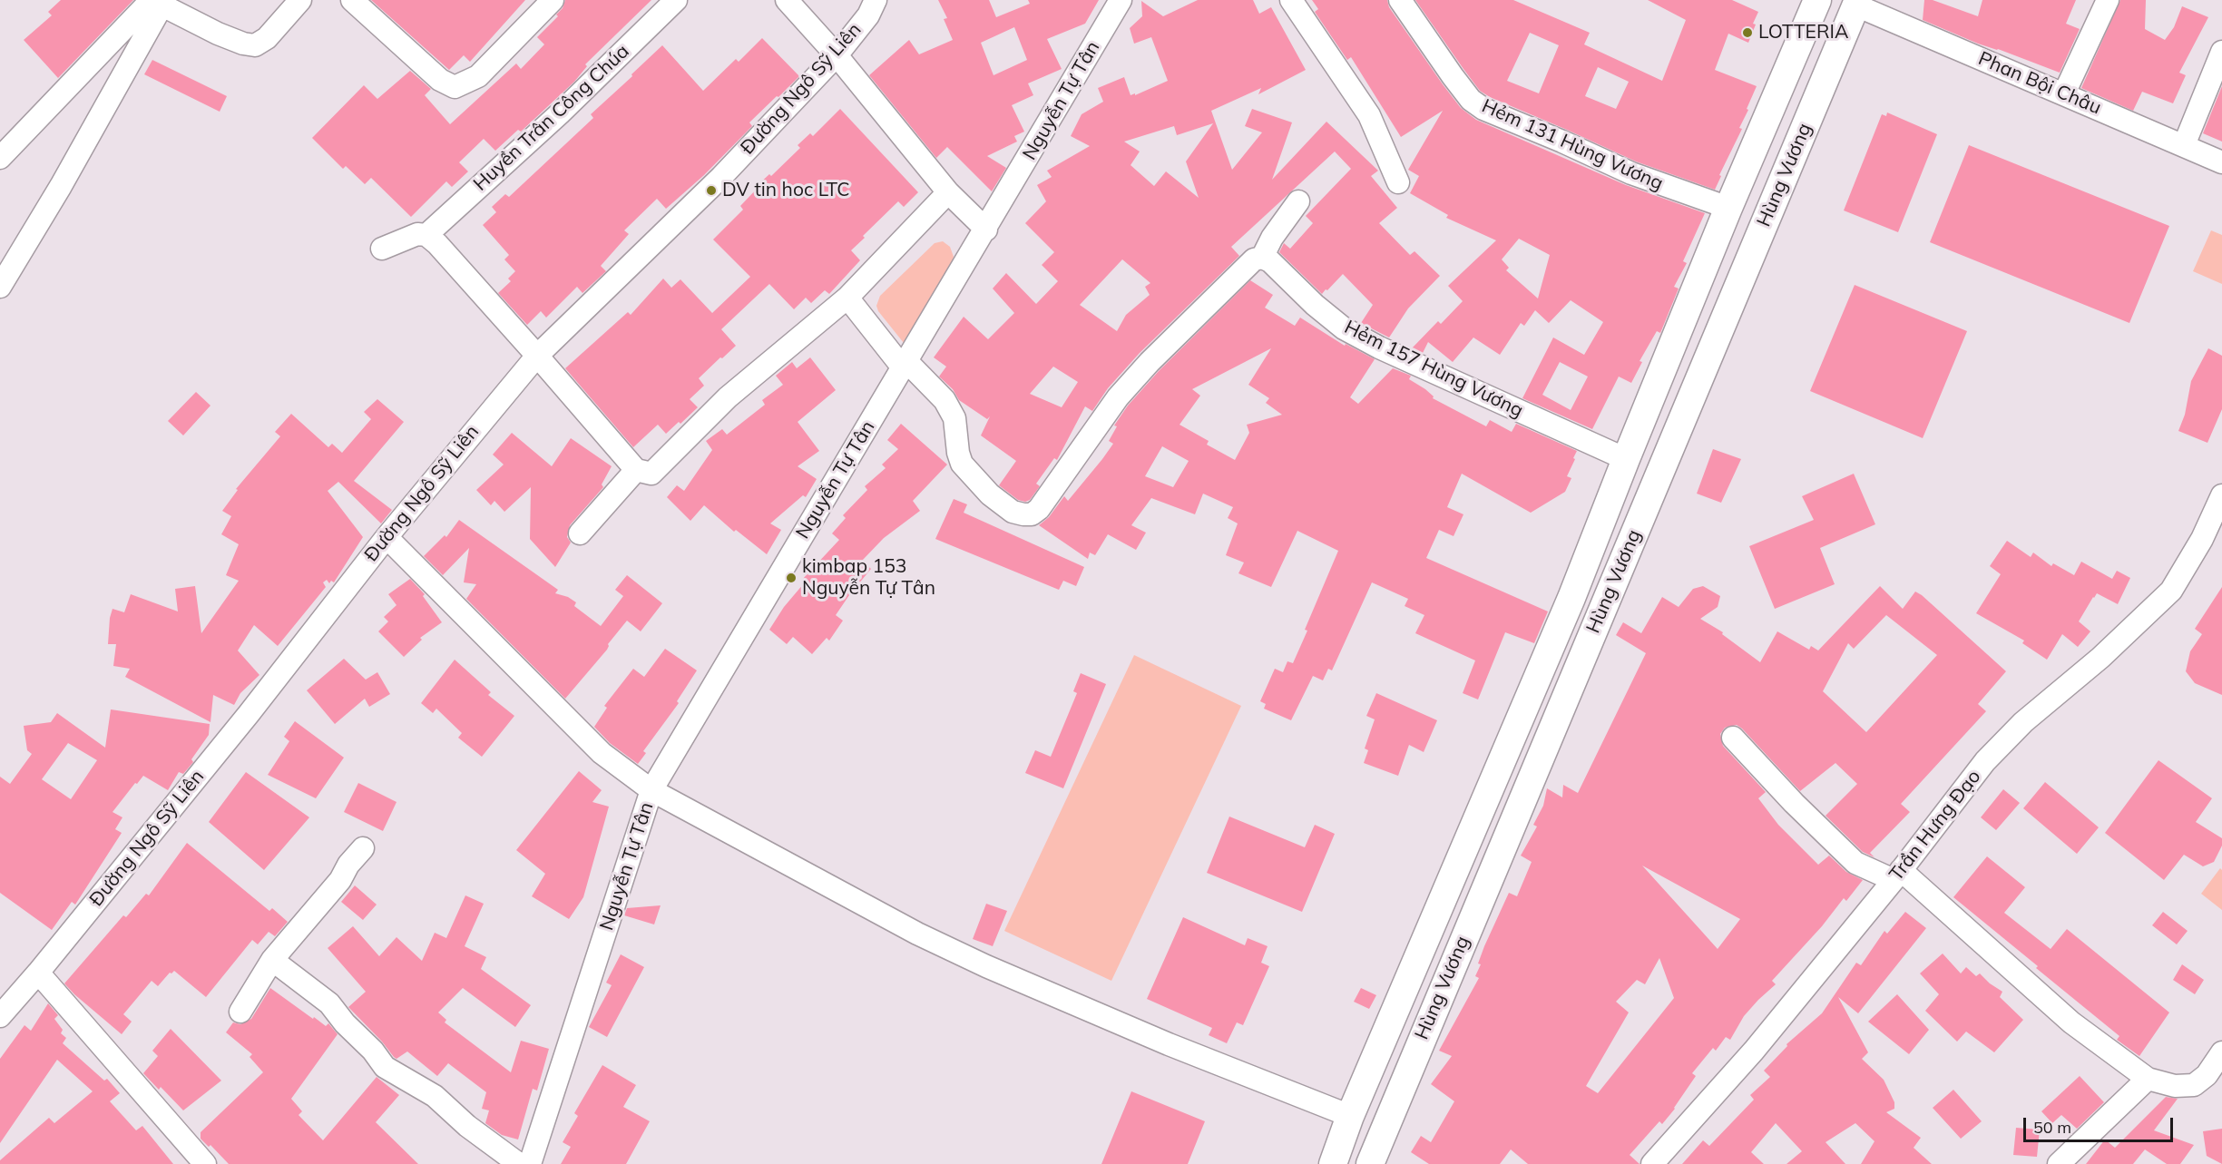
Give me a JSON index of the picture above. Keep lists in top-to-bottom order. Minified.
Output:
{"streets":{"main road":["Hùng Vương"],"street":["Phan Bội Châu","Đường Ngô Sỹ Liên","Nguyễn Tự Tân","Huyền Trân Công Chúa","Hẻm 131 Hùng Vương","Hẻm 157 Hùng Vương","Trần Hưng Đạo"]},"crossings":[["Phan Bội Châu","Hùng Vương"],["Hẻm 131 Hùng Vương","Hùng Vương"],["Hùng Vương","Hẻm 157 Hùng Vương"]],"places":["LOTTERIA","DV tin hoc LTC","kimbap 153 Nguyễn Tự Tân"],"scale_bar":"50 m"}
